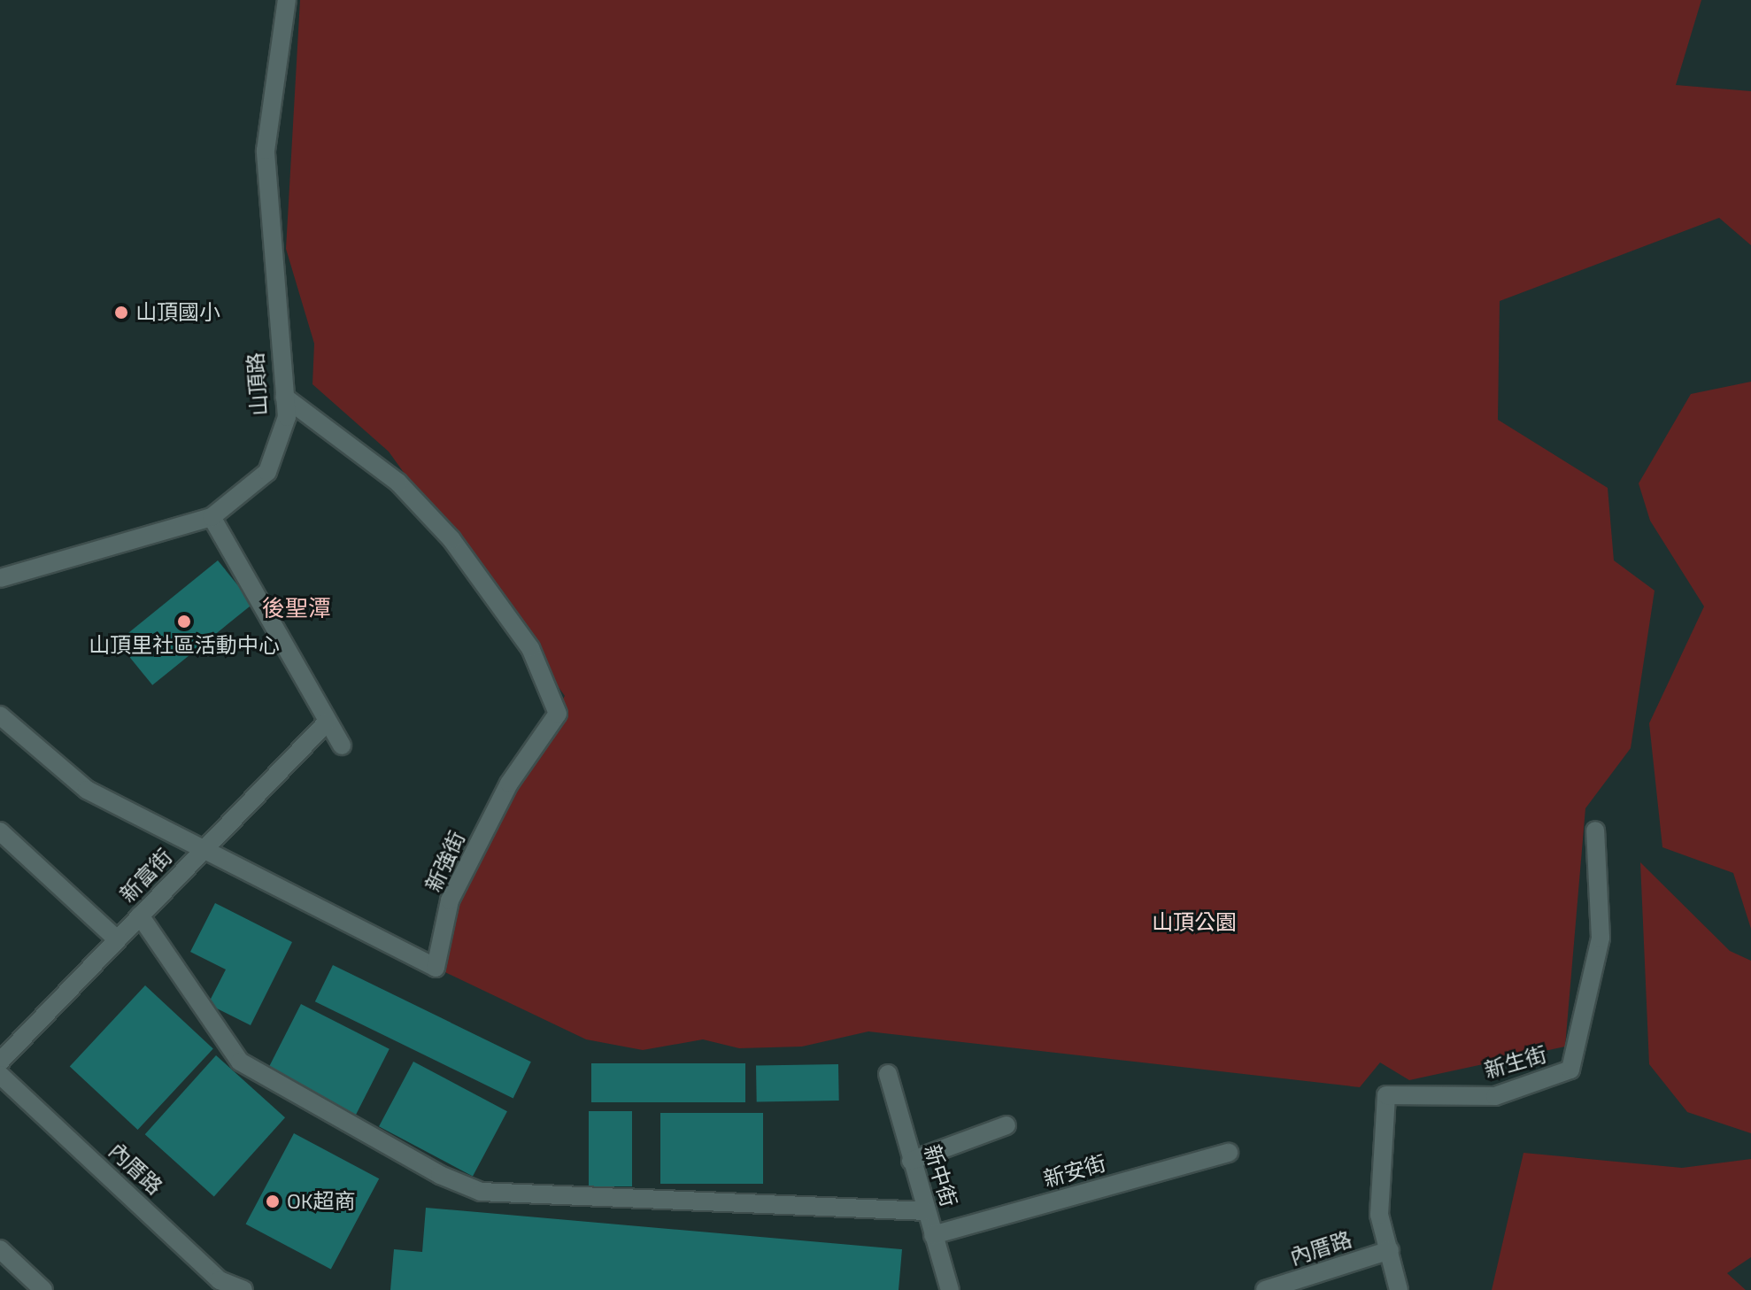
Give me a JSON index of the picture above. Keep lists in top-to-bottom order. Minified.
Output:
{"streets":{"street":["山頂路","新強街","新富街","新生街","內厝路","新安街","新中街"]},"crossings":[["山頂路","新強街"],["新強街","新富街"],["新生街","內厝路"],["新安街","新中街"]],"districts":["後聖潭"],"parks":["山頂公園"],"places":["山頂國小","山頂里社區活動中心","OK超商"]}
